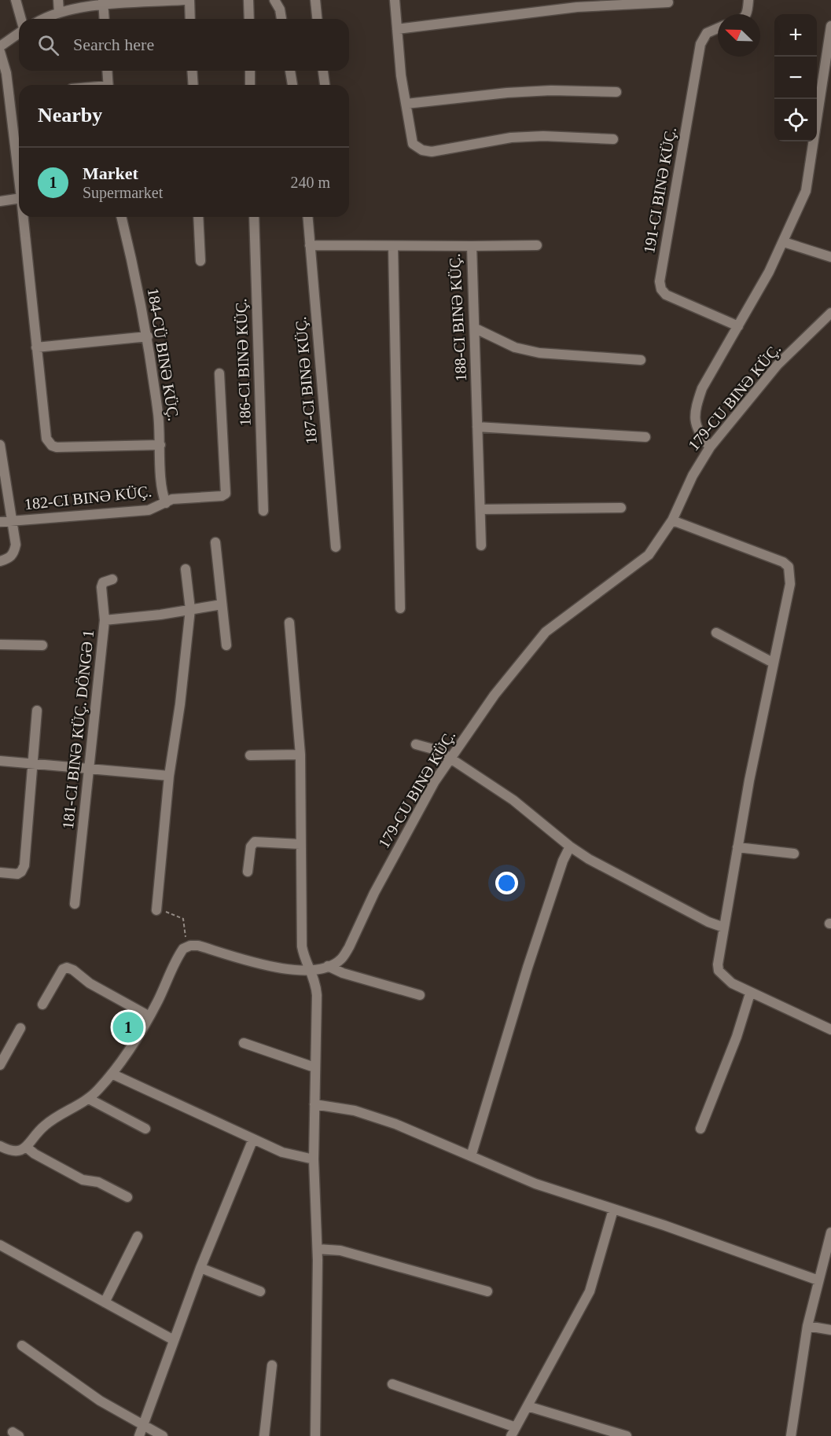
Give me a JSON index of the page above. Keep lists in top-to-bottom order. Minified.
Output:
{"streets":{"street":["191-CI BINƏ KÜÇ.","188-CI BINƏ KÜÇ.","184-CÜ BINƏ KÜÇ.","179-CU BINƏ KÜÇ.","182-CI BINƏ KÜÇ.","181-CI BINƏ KÜÇ. DÖNGƏ 1"]},"crossings":[["184-CÜ BINƏ KÜÇ.","182-CI BINƏ KÜÇ."]],"north":"top left","page":{"map_buttons":["+","−"],"search":"Search here","heading":"Nearby","list":[{"mark":"1","name":"Market","note":"Supermarket","value":"240 m"}],"pins":"1"}}
